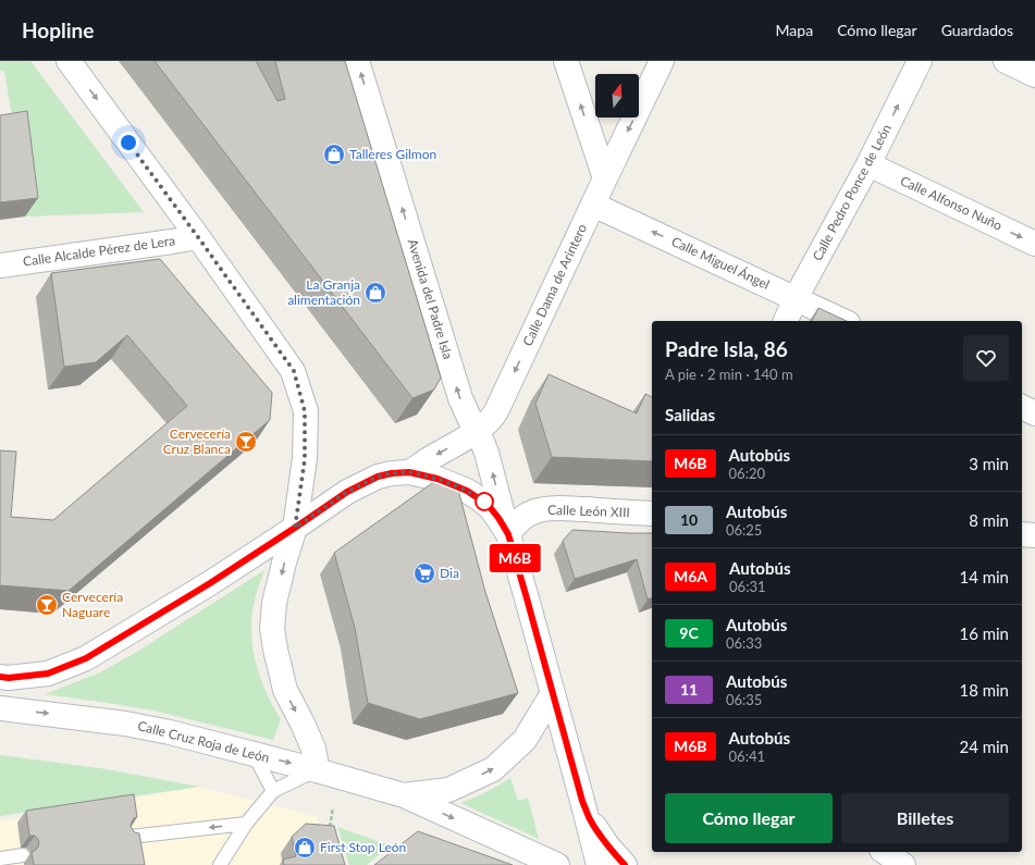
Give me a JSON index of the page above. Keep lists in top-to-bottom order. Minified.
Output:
{"streets":{"street":["Calle Pedro Ponce de León","Calle Alfonso Nuño","Calle Alcalde Pérez de Lera","Calle Miguel Ángel","Calle Dama de Arintero","Avenida del Padre Isla","Calle León XIII","Calle Cruz Roja de León"]},"crossings":[["Calle Pedro Ponce de León","Calle Alfonso Nuño"],["Calle Pedro Ponce de León","Calle Miguel Ángel"],["Calle Miguel Ángel","Calle Dama de Arintero"],["Calle Dama de Arintero","Avenida del Padre Isla"],["Avenida del Padre Isla","Calle León XIII"],["Avenida del Padre Isla","Calle Cruz Roja de León"]],"one_way":["Calle Pedro Ponce de León","Calle Alfonso Nuño","Calle Miguel Ángel","Calle Dama de Arintero","Calle Cruz Roja de León"],"places":{"shop":["Talleres Gilmon","La Granja alimentación","First Stop León"],"bar":["Cervecería Cruz Blanca","Cervecería Naguare"],"supermarket":["Dia"]},"lines":["bus line M6B"],"north":"top","page":{"header":"Hopline","nav":["Mapa","Cómo llegar","Guardados"],"on_map":"M6B","heading":[["Padre Isla, 86","A pie · 2 min · 140 m"],"Salidas"],"list":[{"mark":"M6B","name":"Autobús","note":"06:20","value":"3 min"},{"mark":"10","name":"Autobús","note":"06:25","value":"8 min"},{"mark":"M6A","name":"Autobús","note":"06:31","value":"14 min"},{"mark":"9C","name":"Autobús","note":"06:33","value":"16 min"},{"mark":"11","name":"Autobús","note":"06:35","value":"18 min"},{"mark":"M6B","name":"Autobús","note":"06:41","value":"24 min"}],"buttons":["Cómo llegar","Billetes"]}}
